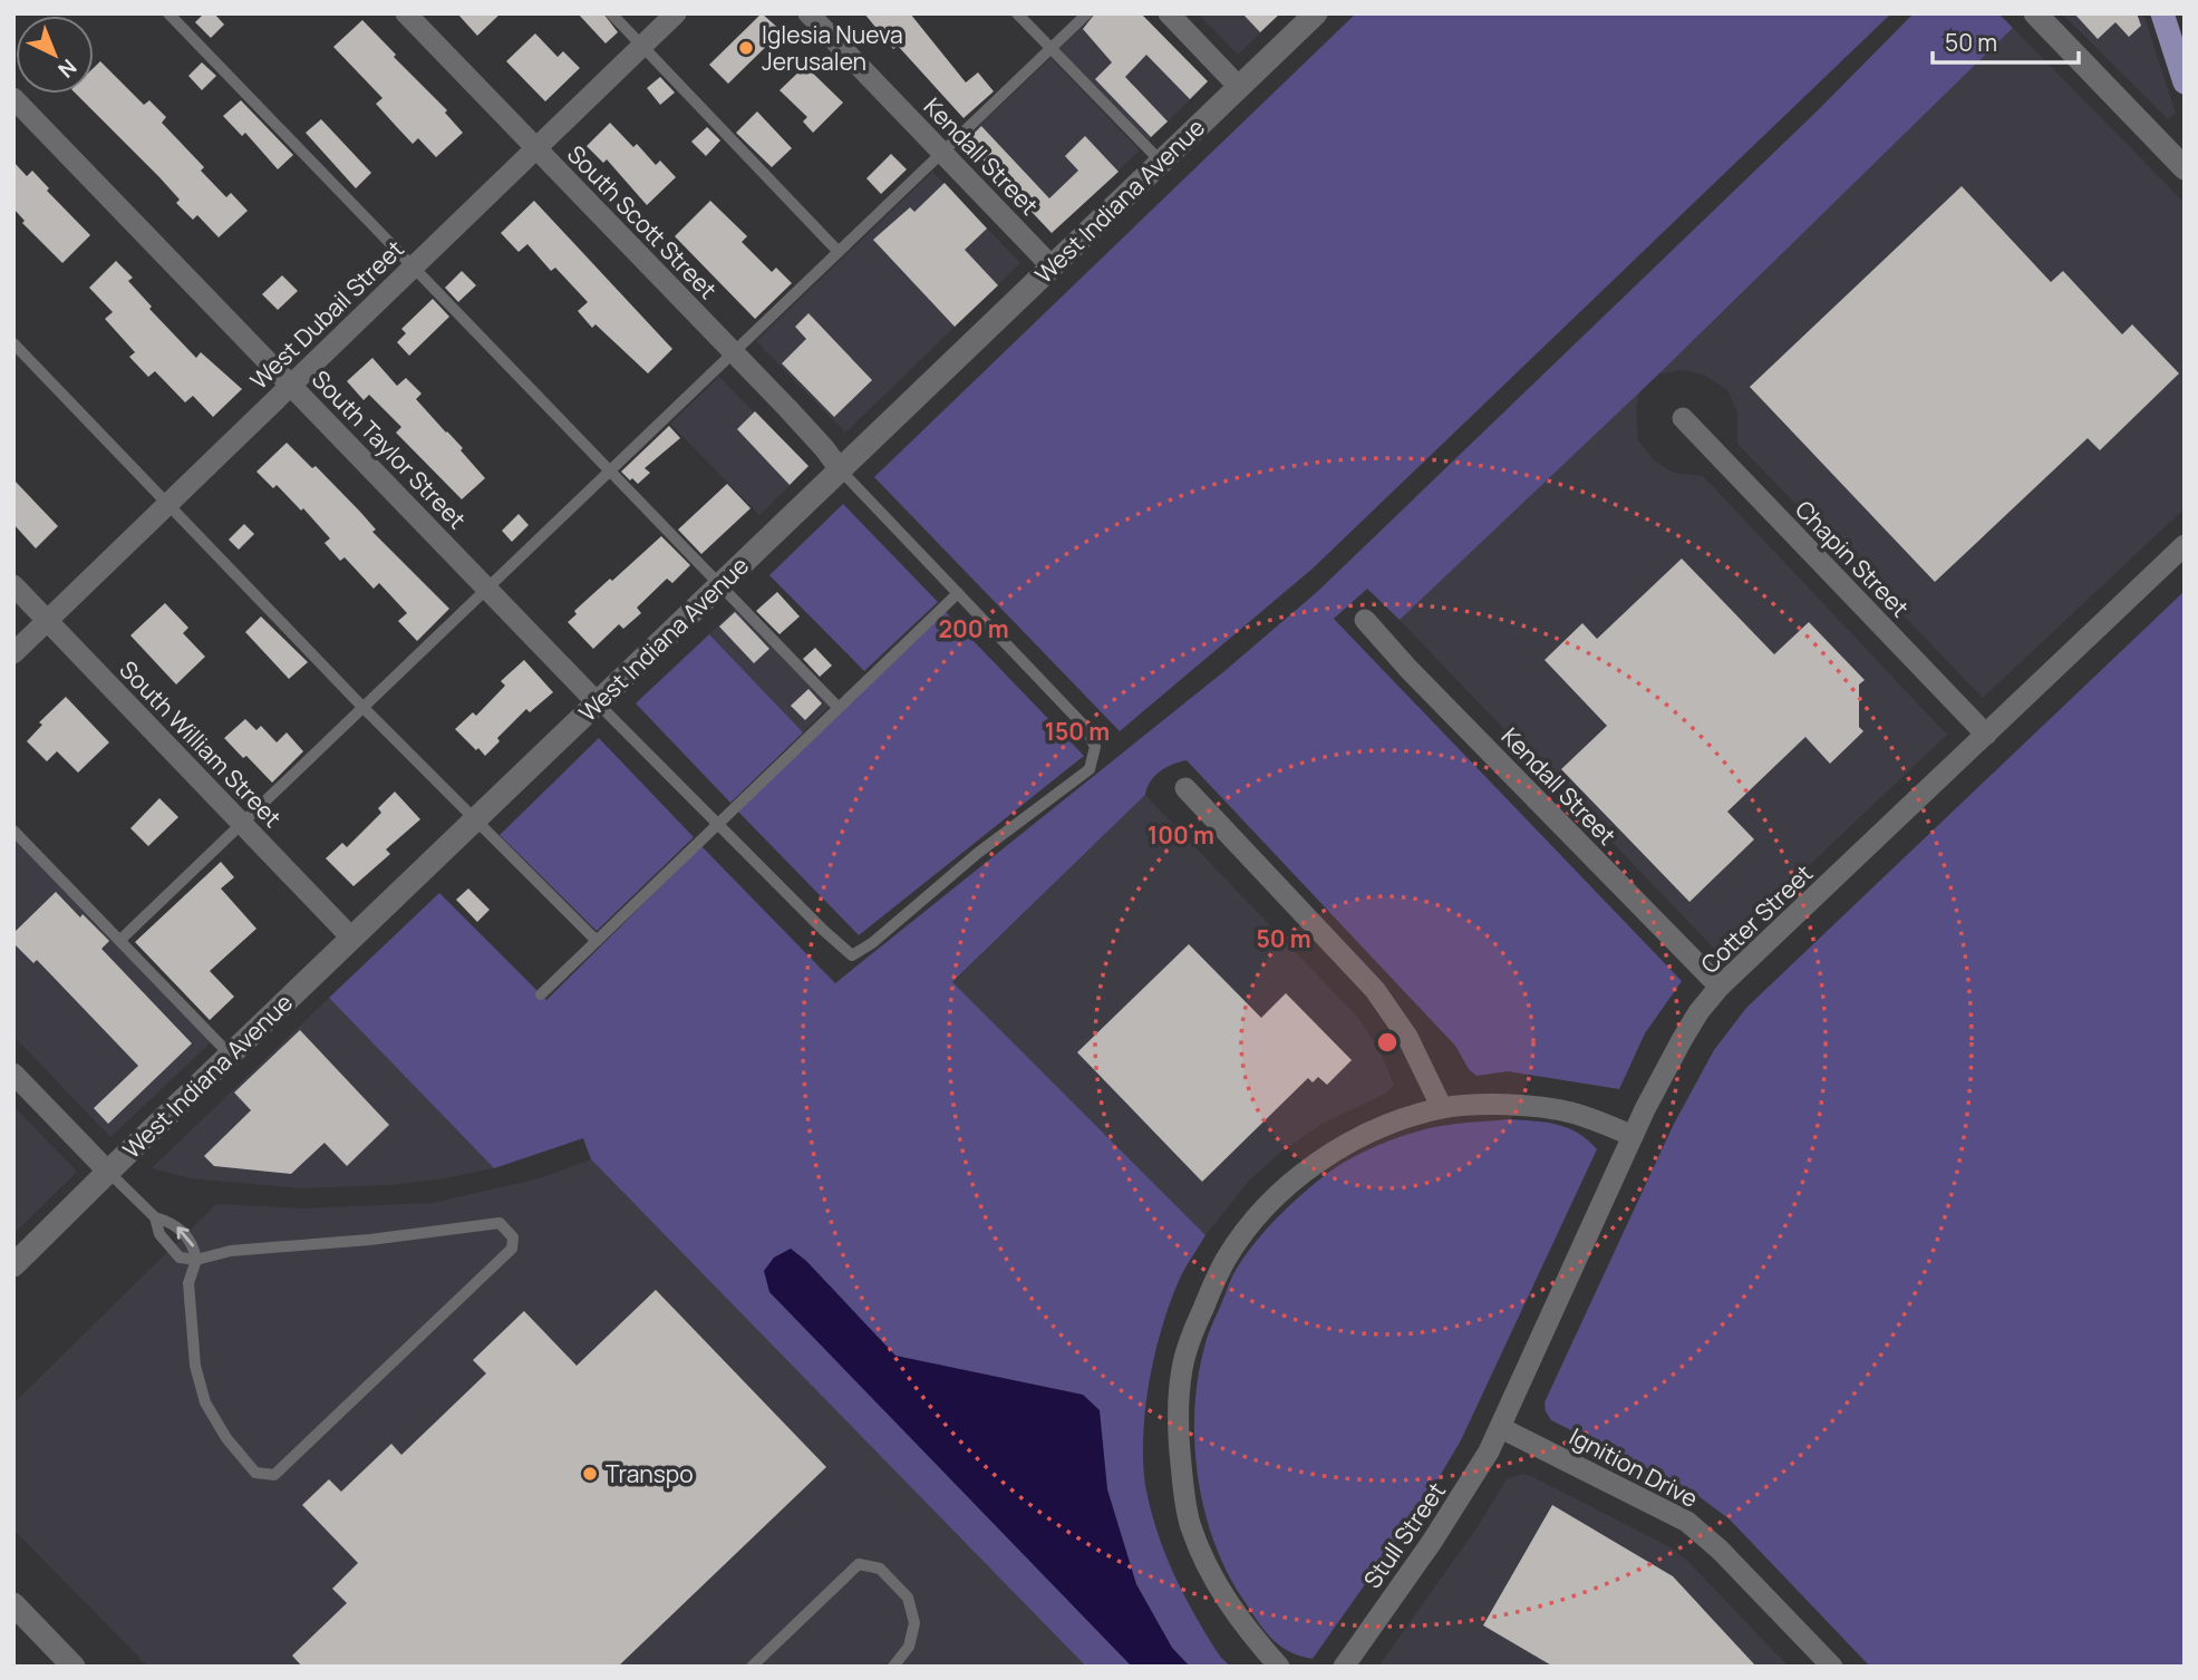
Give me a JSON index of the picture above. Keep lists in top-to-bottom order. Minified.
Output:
{"streets":{"street":["Kendall Street","West Indiana Avenue","South Scott Street","West Dubail Street","South Taylor Street","Chapin Street","South William Street","Cotter Street","Ignition Drive","Stull Street"]},"crossings":[["Kendall Street","West Indiana Avenue"],["Kendall Street","Cotter Street"],["West Indiana Avenue","South Scott Street"],["West Indiana Avenue","South Taylor Street"],["West Indiana Avenue","South William Street"],["South Scott Street","West Dubail Street"],["West Dubail Street","South Taylor Street"],["West Dubail Street","South William Street"],["Chapin Street","Cotter Street"],["Cotter Street","Ignition Drive"],["Cotter Street","Stull Street"],["Ignition Drive","Stull Street"]],"places":["Iglesia Nueva Jerusalen","Transpo"],"scale_bar":"50 m","north":"bottom right","rings":["200 m","150 m","100 m","50 m"]}
